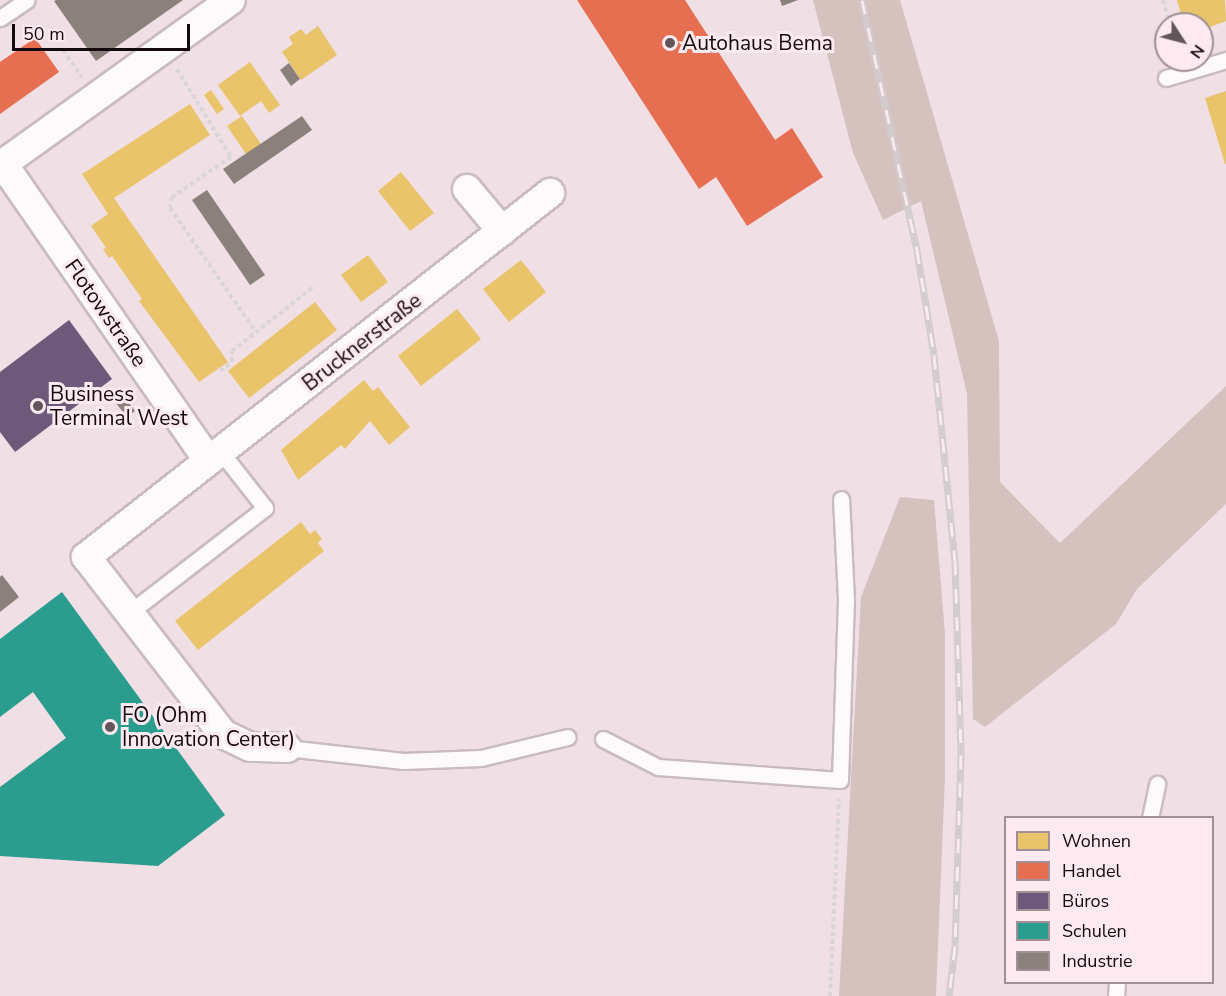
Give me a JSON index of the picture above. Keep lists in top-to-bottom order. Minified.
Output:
{"streets":{"street":["Flotowstraße","Brucknerstraße"]},"crossings":[["Flotowstraße","Brucknerstraße"]],"places":["Autohaus Bema","Business Terminal West","FO (Ohm Innovation Center)"],"legend":["Wohnen","Handel","Büros","Schulen","Industrie"],"scale_bar":"50 m","north":"bottom right"}
